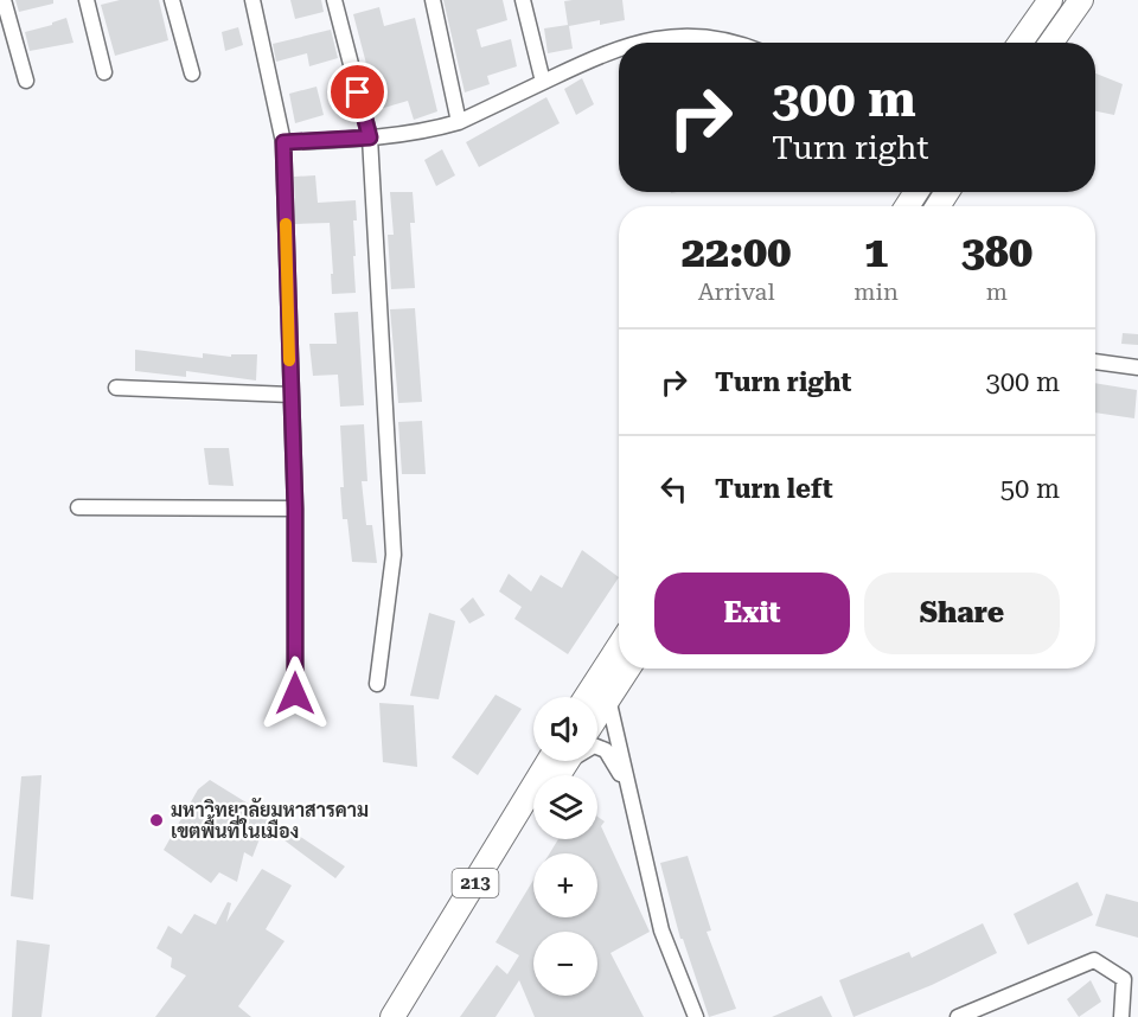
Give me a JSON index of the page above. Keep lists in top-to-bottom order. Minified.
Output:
{"streets":{"main road":["213"]},"places":["มหาวิทยาลัยมหาสารคาม เขตพื้นที่ในเมือง"],"page":{"turn":["300 m","Turn right"],"eta":["22:00","Arrival","1","min","380","m"],"list":[{"name":"Turn right","value":"300 m"},{"name":"Turn left","value":"50 m"}],"buttons":["Exit","Share"],"map_buttons":["+","−"]}}
